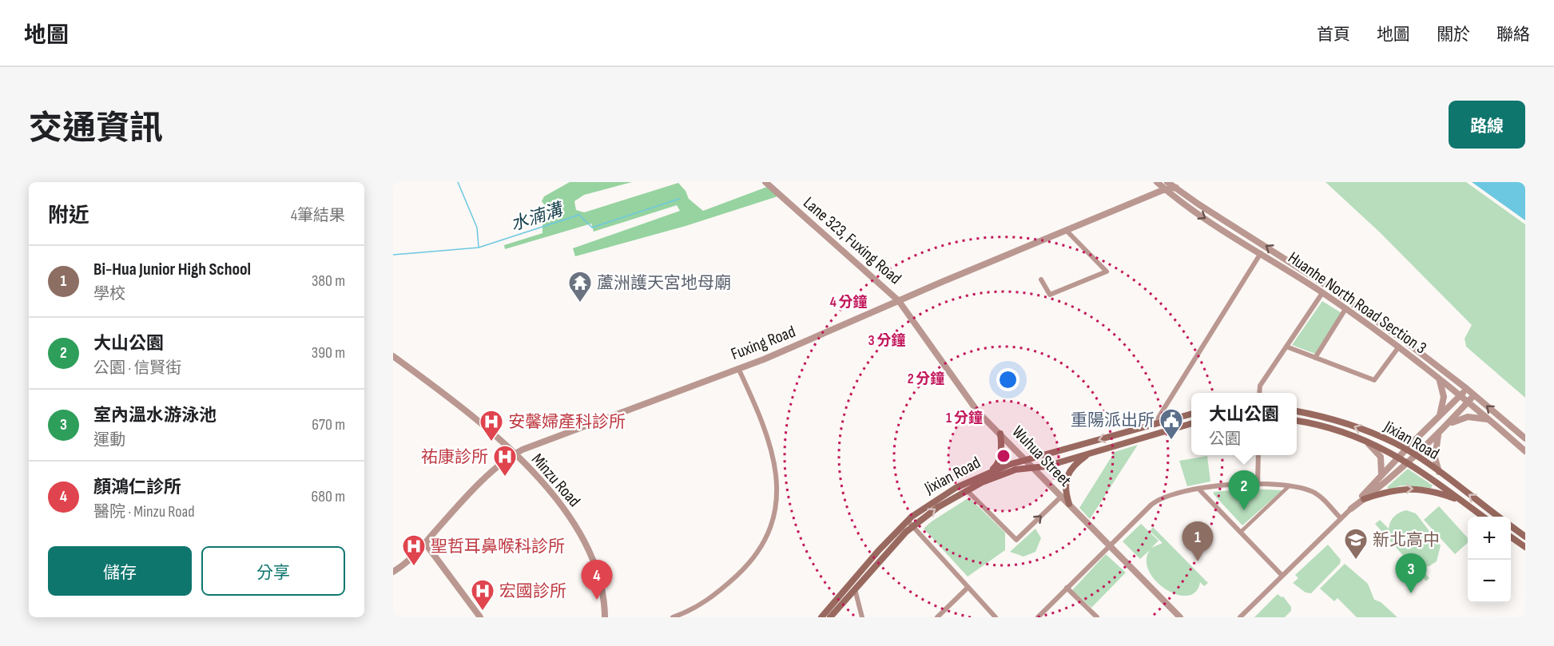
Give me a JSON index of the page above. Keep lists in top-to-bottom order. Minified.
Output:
{"streets":{"main road":["Jixian Road"],"street":["Lane 323, Fuxing Road","Huanhe North Road Section 3","Fuxing Road","Wuhua Street","Minzu Road"]},"crossings":[["Lane 323, Fuxing Road","Fuxing Road"],["Lane 323, Fuxing Road","Wuhua Street"],["Huanhe North Road Section 3","Fuxing Road"],["Fuxing Road","Wuhua Street"],["Fuxing Road","Minzu Road"],["Jixian Road","Wuhua Street"]],"water":["水湳溝"],"places":{"temple":["蘆洲護天宮地母廟"],"public building":["重陽派出所"],"hospital":["安馨婦產科診所","祐康診所","聖哲耳鼻喉科診所","宏國診所"],"school or university":["新北高中"]},"page":{"header":"地圖","nav":["首頁","地圖","關於","聯絡"],"title":"交通資訊","buttons":["路線",["儲存","分享"]],"heading":["附近","4筆結果"],"list":[{"mark":"1","name":"Bi-Hua Junior High School","note":"學校","value":"380 m"},{"mark":"2","name":"大山公園","note":"公園 · 信賢街","value":"390 m"},{"mark":"3","name":"室內溫水游泳池","note":"運動","value":"670 m"},{"mark":"4","name":"顏鴻仁診所","note":"醫院 · Minzu Road","value":"680 m"}],"popup":["大山公園","公園"],"pins":["2","1","3","4"],"map_buttons":["+","−"]},"rings":["4 分鐘","3 分鐘","2 分鐘","1 分鐘"]}
